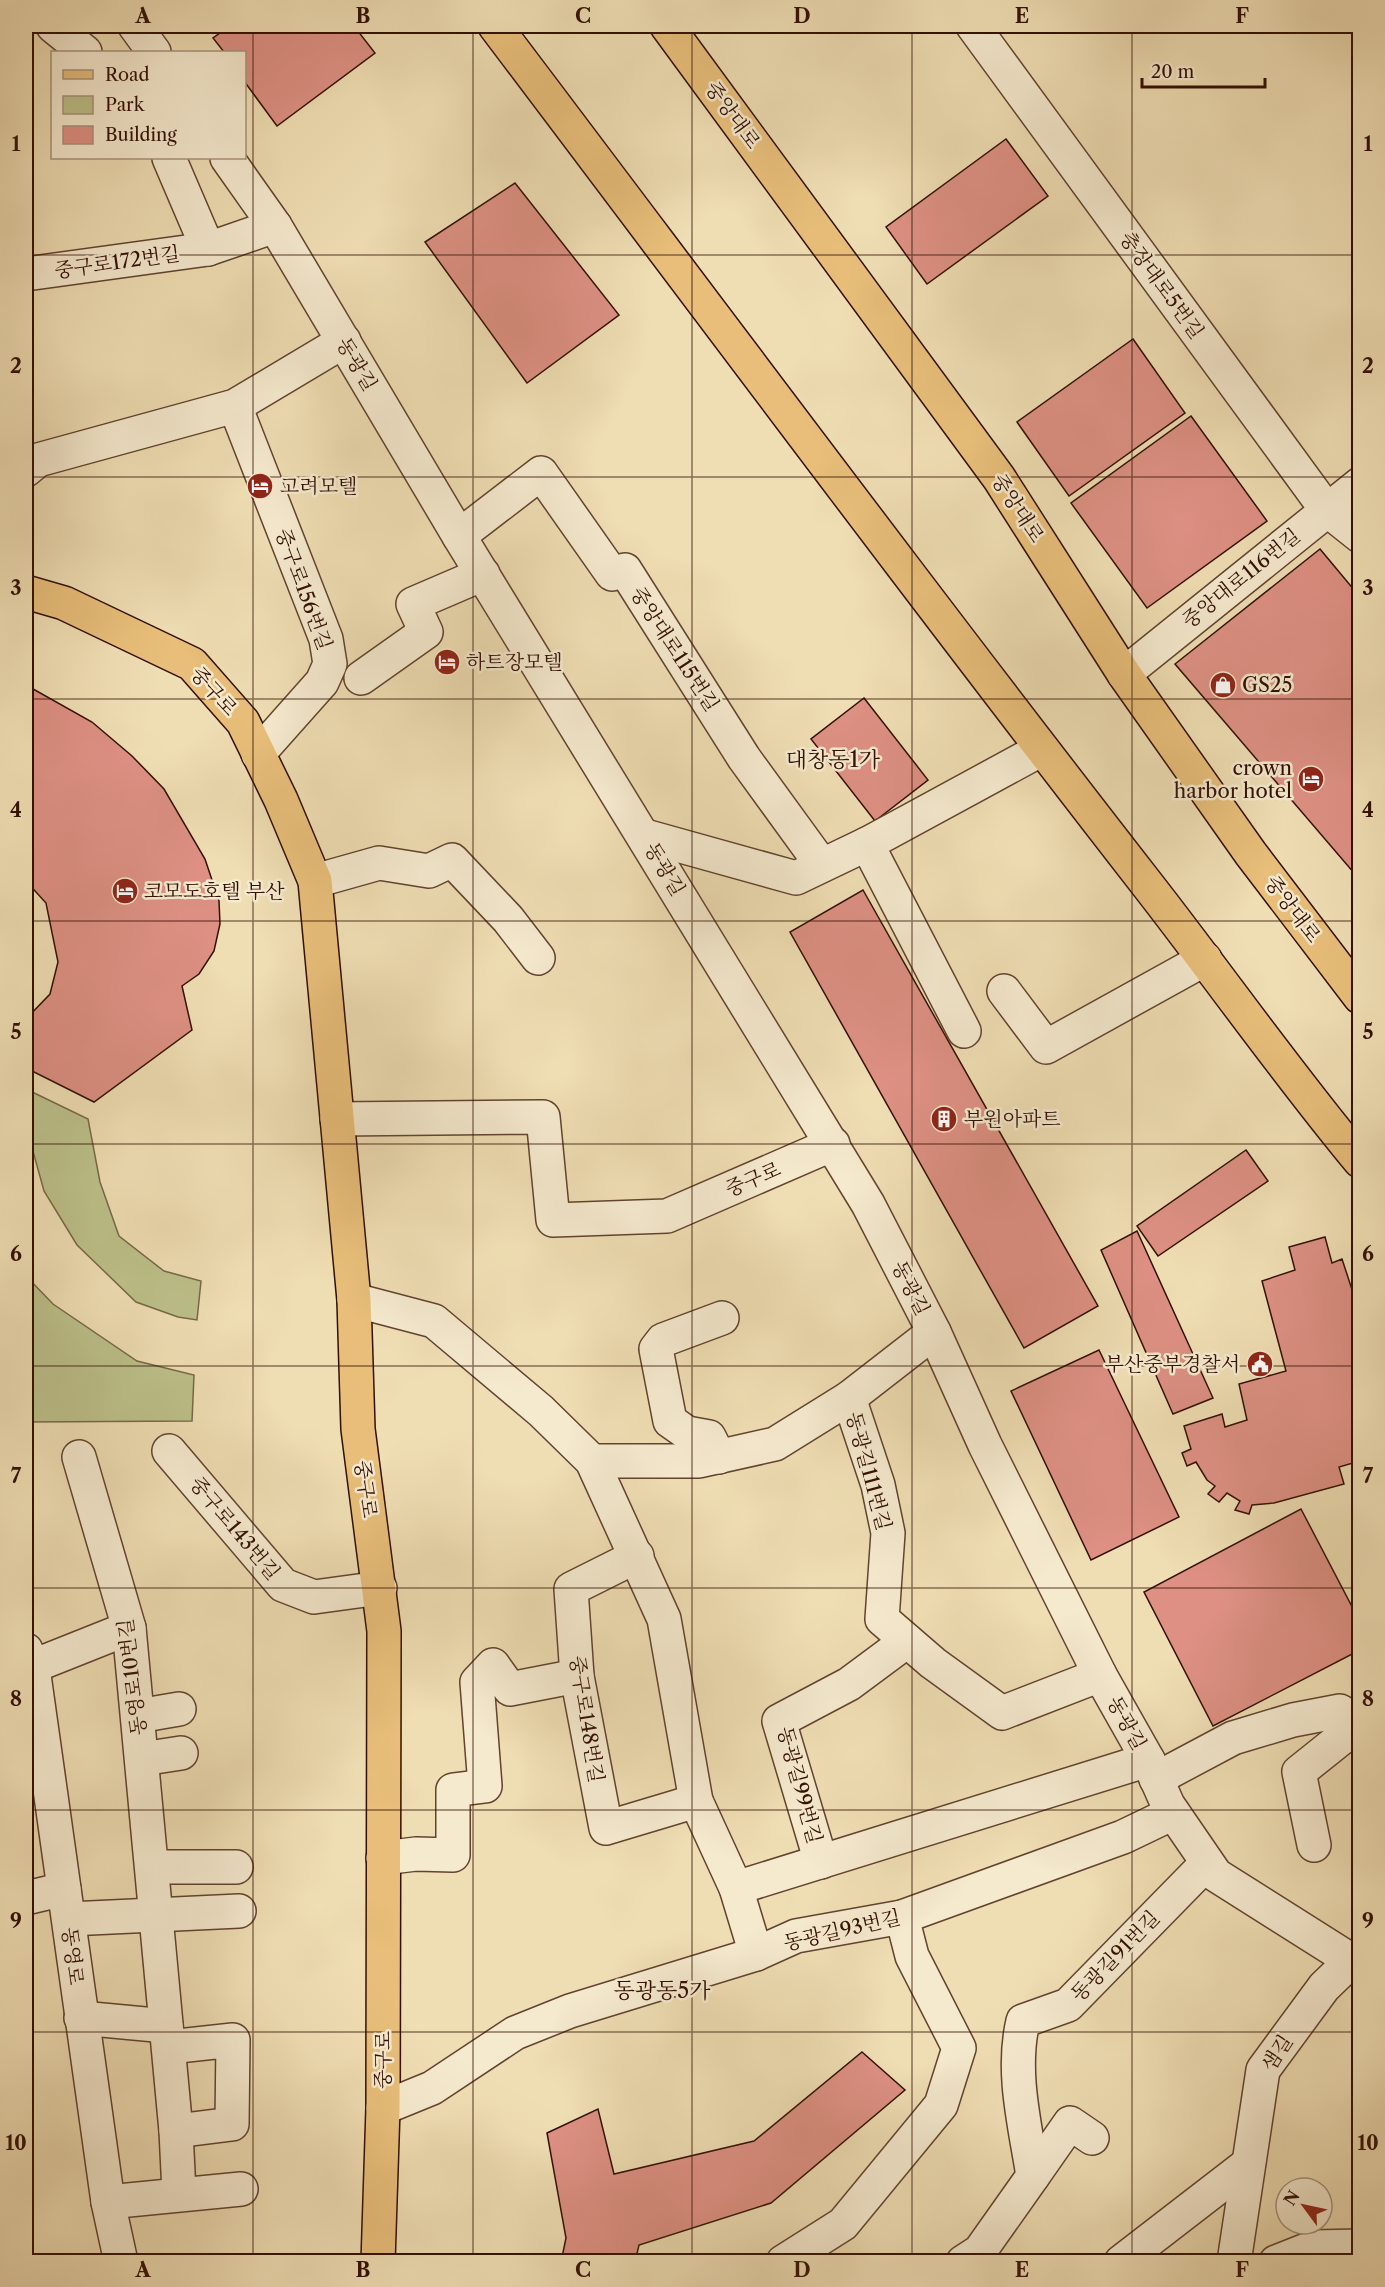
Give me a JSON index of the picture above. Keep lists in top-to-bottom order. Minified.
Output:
{"streets":{"main road":["중앙대로","중구로"],"street":["중구로172번길","충장대로5번길","동광길","중앙대로116번길","중구로156번길","중앙대로115번길","동광길111번길","중구로143번길","동영로10번길","중구로148번길","동광길99번길","동광길93번길","동영로","동광길91번길","샘길"]},"crossings":[["중앙대로","중앙대로116번길"],["중구로172번길","동광길"],["충장대로5번길","중앙대로116번길"],["동광길","중앙대로115번길"],["동광길","중구로"],["동광길","동광길111번길"],["동광길","동광길99번길"],["동광길","동광길93번길"],["동광길","동광길91번길"],["동광길","샘길"],["중구로156번길","중구로"],["중구로","중구로143번길"],["중구로","동광길93번길"],["동광길111번길","동광길99번길"]],"districts":["대창동1가","동광동5가"],"places":{"hotel":["고려모텔","하트장모텔","crown harbor hotel","코모도호텔 부산"],"shop":["GS25"],"building":["부원아파트"],"public building":["부산중부경찰서"]},"legend":["Road","Park","Building"],"scale_bar":"20 m","north":"top left","grid":{"columns":["A","B","C","D","E","F"],"rows":["1","2","3","4","5","6","7","8","9","10"]}}
